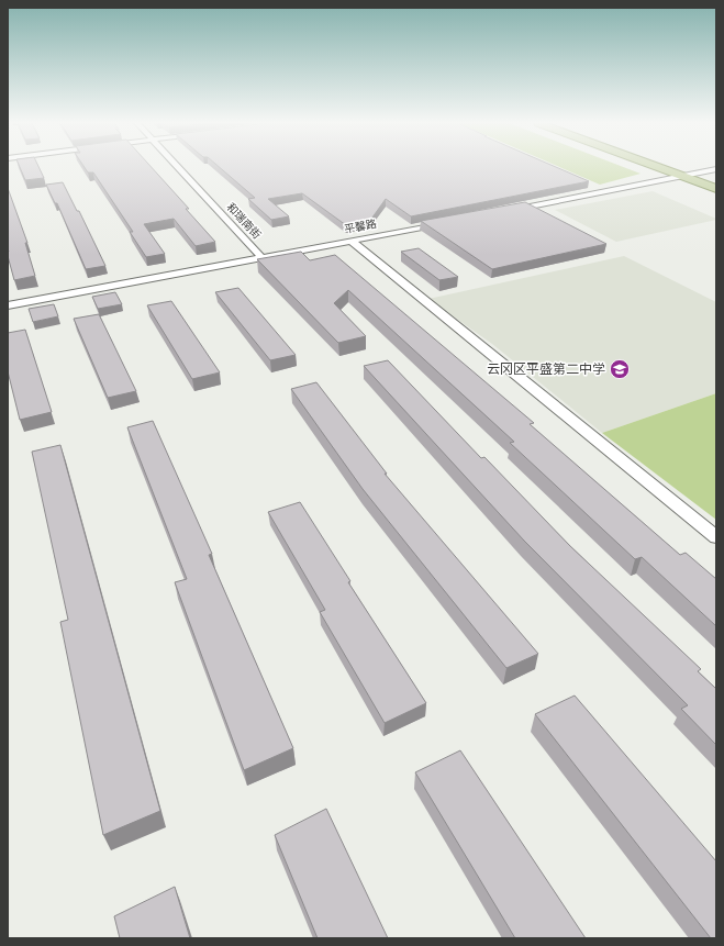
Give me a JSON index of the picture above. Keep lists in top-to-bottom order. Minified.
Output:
{"streets":{"street":["和瑞南街","平馨路"]},"crossings":[["和瑞南街","平馨路"]],"places":{"school or university":["云冈区平盛第二中学"]}}
